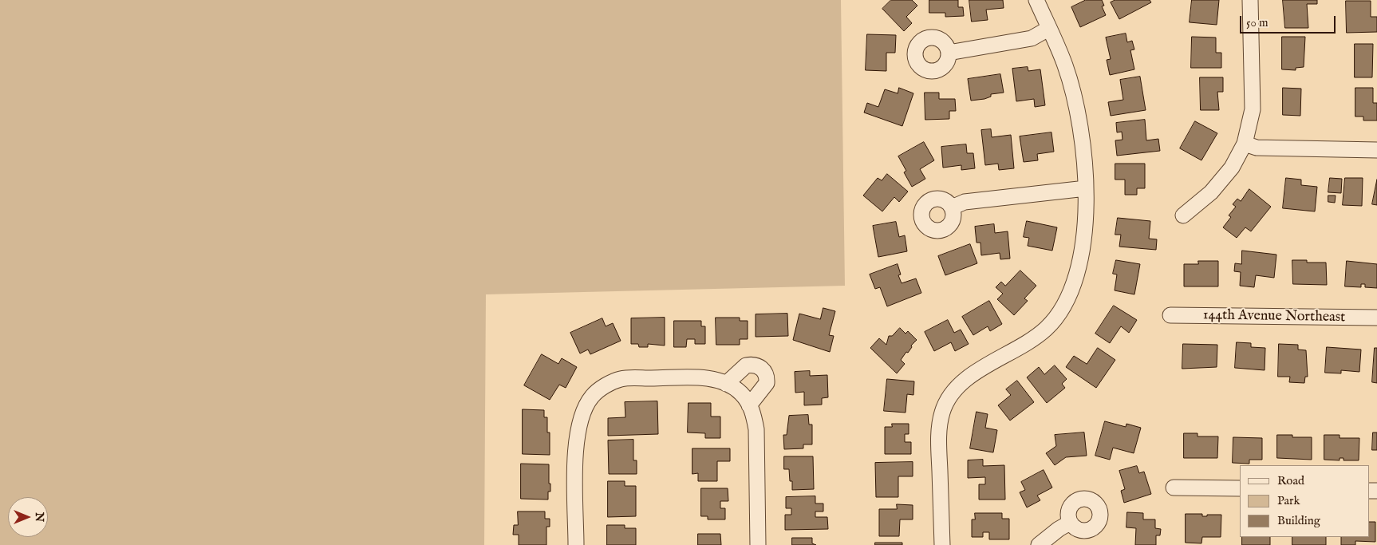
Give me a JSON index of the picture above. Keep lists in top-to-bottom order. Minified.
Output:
{"streets":{"street":["144th Avenue Northeast"]},"legend":["Road","Park","Building"],"scale_bar":"50 m","north":"right"}
